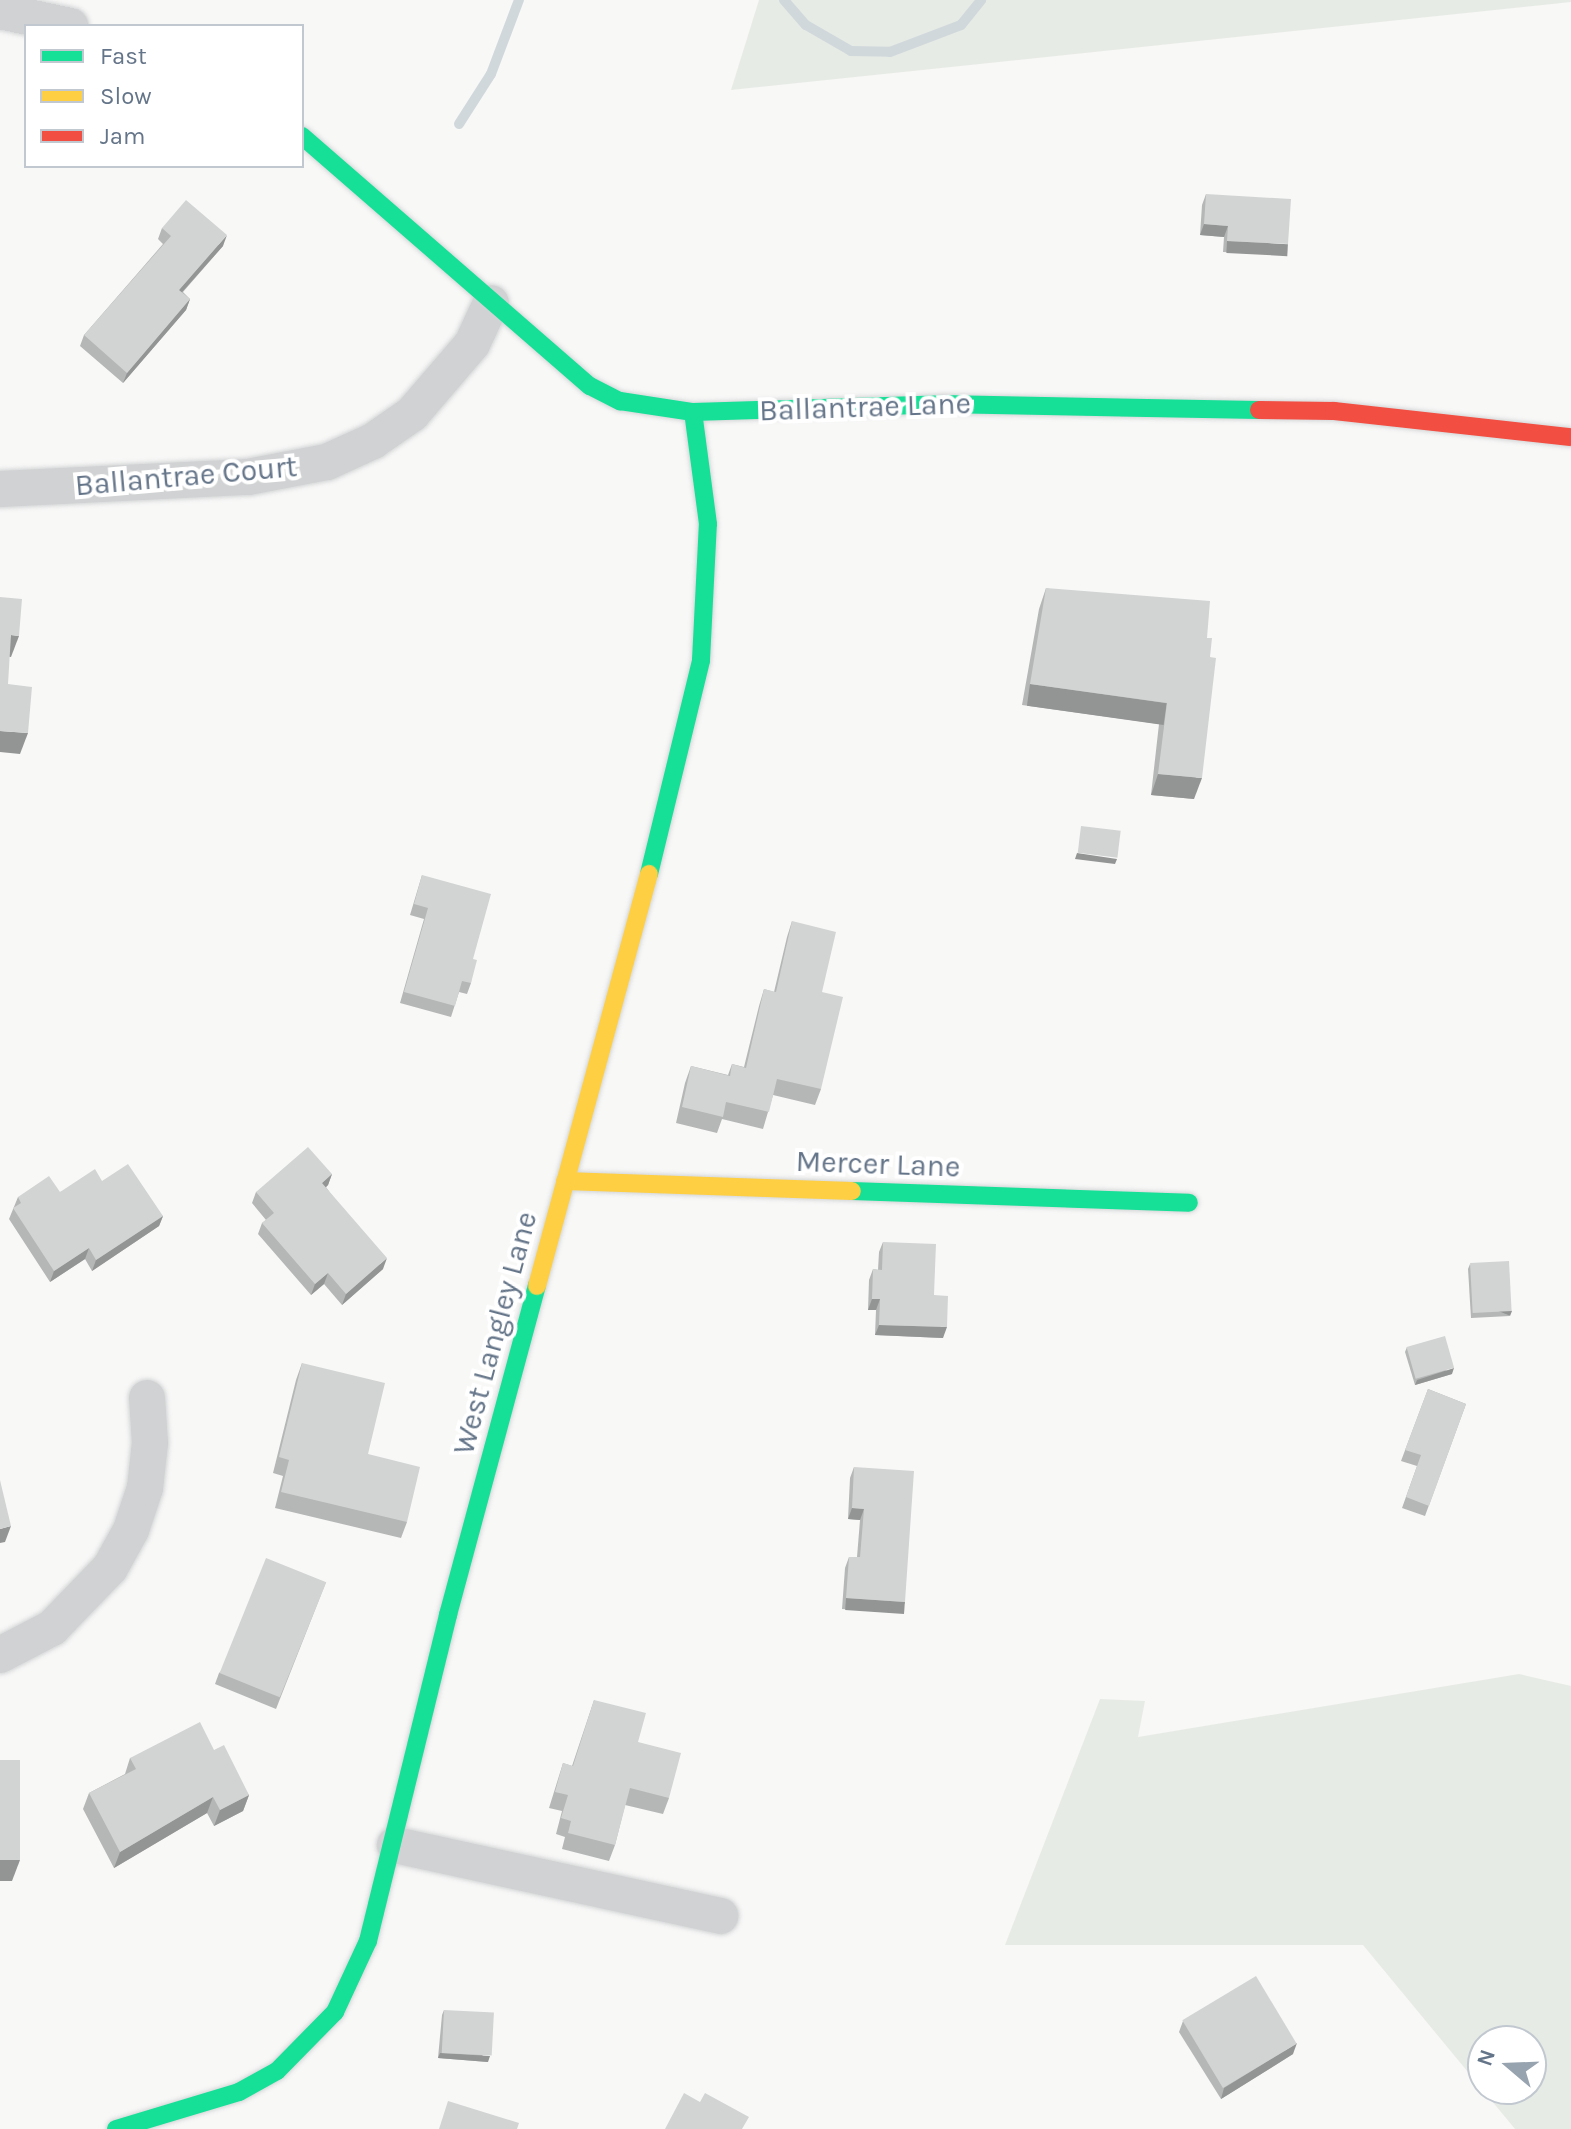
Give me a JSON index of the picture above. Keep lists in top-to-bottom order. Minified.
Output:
{"streets":{"street":["Ballantrae Lane","Ballantrae Court","Mercer Lane","West Langley Lane"]},"crossings":[["Ballantrae Lane","Ballantrae Court"],["Ballantrae Lane","West Langley Lane"],["Mercer Lane","West Langley Lane"]],"legend":["Fast","Slow","Jam"],"north":"left"}
